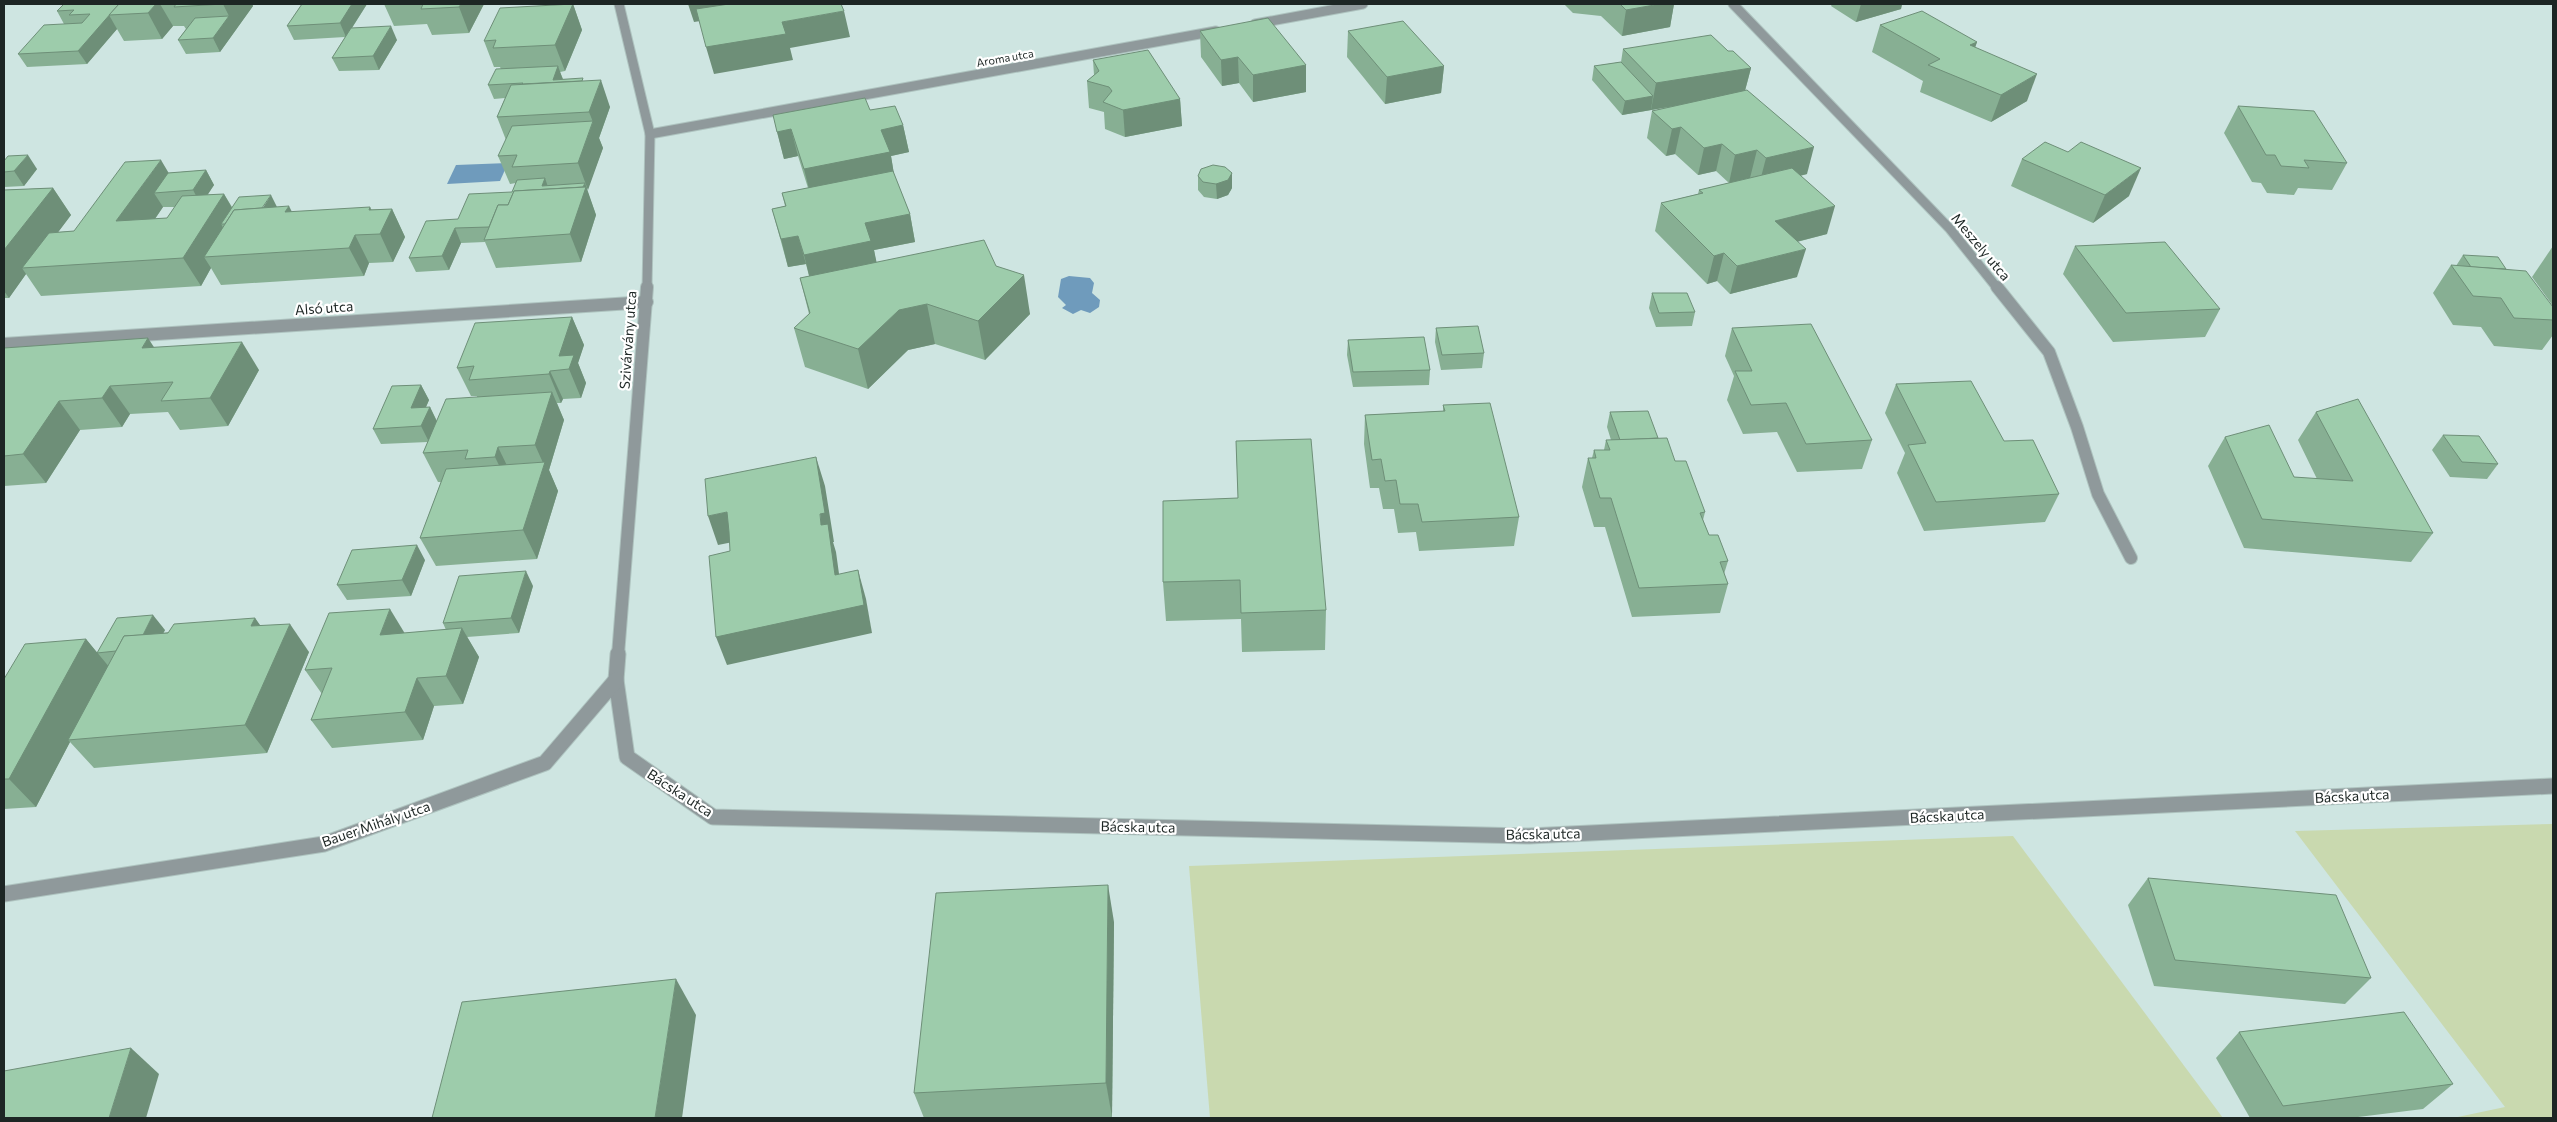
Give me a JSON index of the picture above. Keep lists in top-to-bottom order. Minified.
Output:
{"streets":{"street":["Aroma utca","Meszely utca","Alsó utca","Szivárvány utca","Bácska utca","Bauer Mihály utca"]},"crossings":[["Aroma utca","Szivárvány utca"],["Alsó utca","Szivárvány utca"],["Szivárvány utca","Bácska utca"],["Szivárvány utca","Bauer Mihály utca"],["Bácska utca","Bauer Mihály utca"]]}
